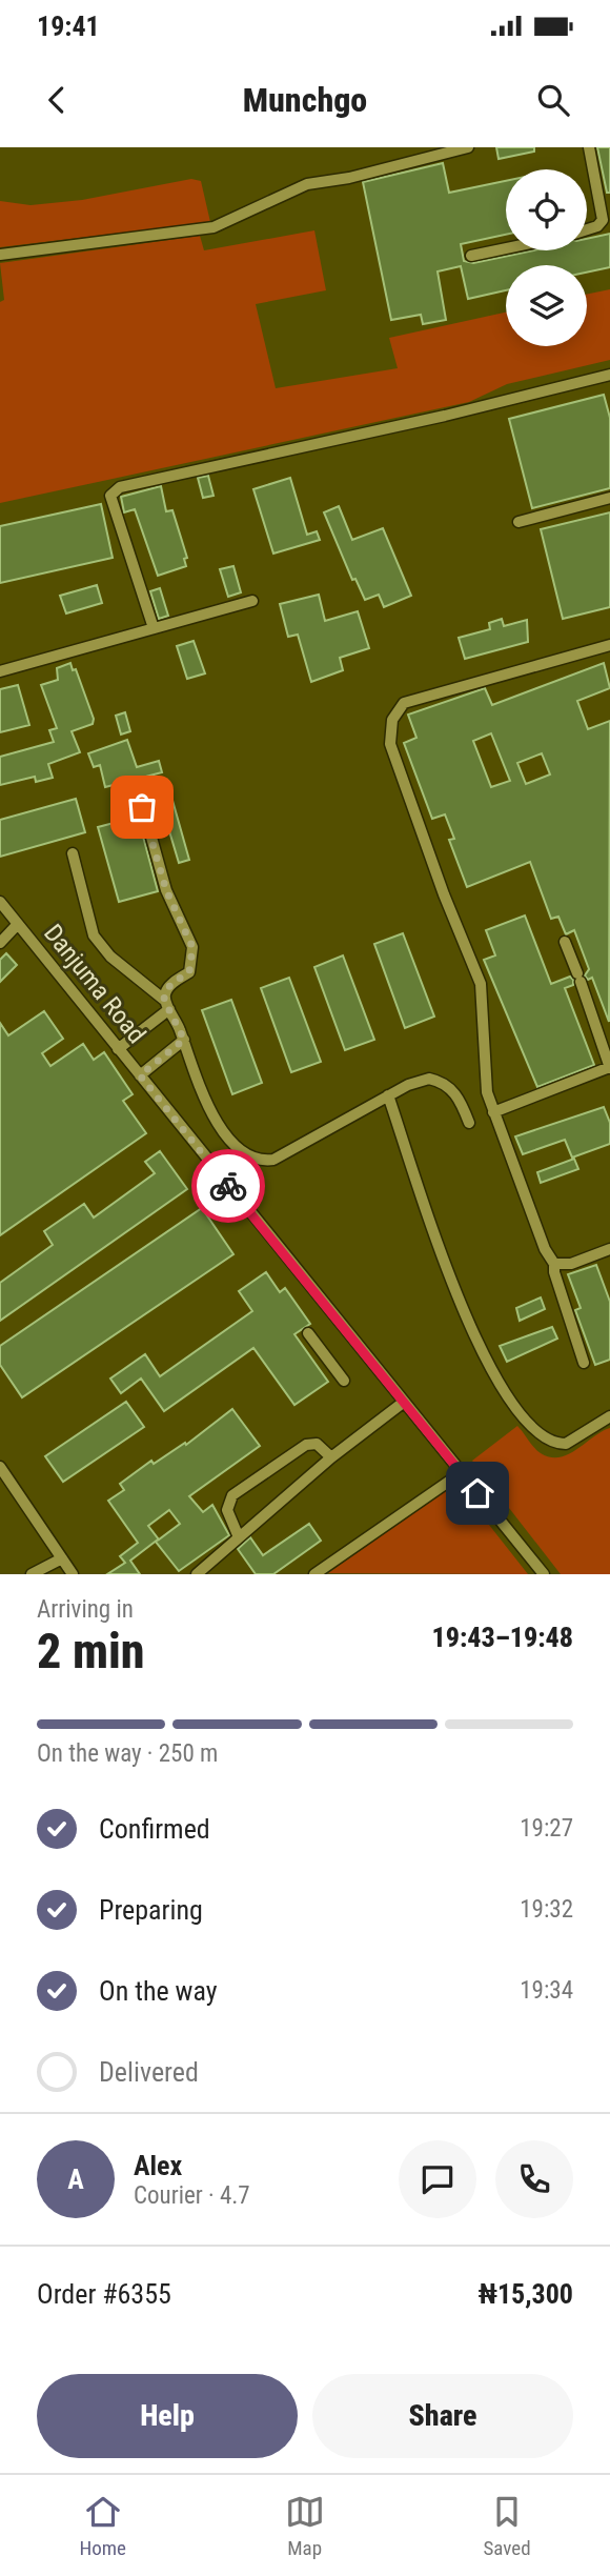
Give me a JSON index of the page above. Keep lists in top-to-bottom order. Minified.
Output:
{"streets":{"street":["Danjuma Road"]},"page":{"status":"19:41","header":"Munchgo","heading":["2 min","Arriving in","19:43–19:48"],"panel":["Alex","Courier · 4.7","Order #6355","₦15,300"],"bar":"On the way · 250 m","list":[["Confirmed","19:27"],["Preparing","19:32"],["On the way","19:34"],"Delivered"],"round":"A","buttons":["Help","Share"],"tabs":["Home","Map","Saved"]}}
